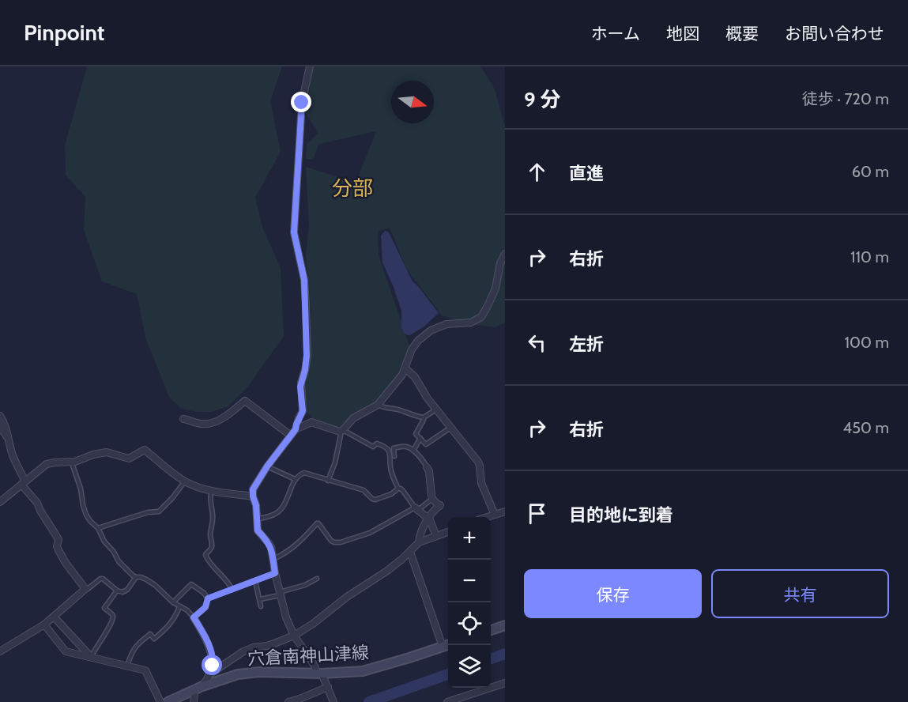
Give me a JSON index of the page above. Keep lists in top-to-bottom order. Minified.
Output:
{"streets":{"main road":["穴倉南神山津線"]},"districts":["分部"],"north":"right","page":{"header":"Pinpoint","nav":["ホーム","地図","概要","お問い合わせ"],"heading":["9 分","徒歩 · 720 m"],"list":[["直進","60 m"],["右折","110 m"],["左折","100 m"],["右折","450 m"],"目的地に到着"],"map_buttons":["+","−"],"buttons":["保存","共有"]}}
